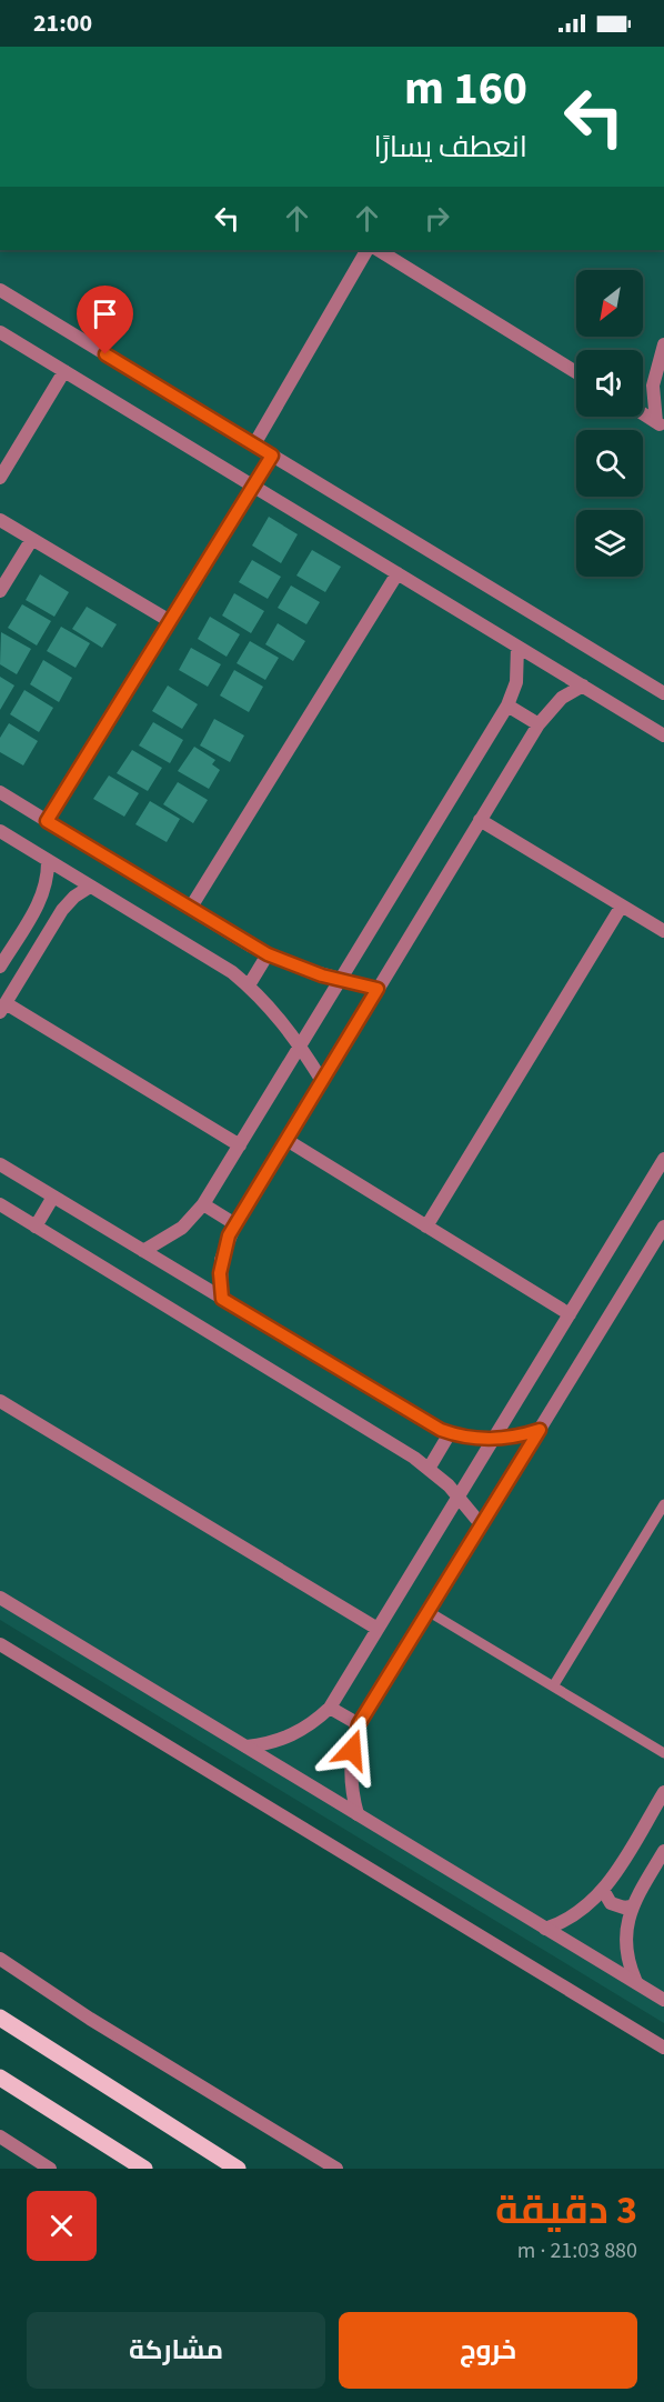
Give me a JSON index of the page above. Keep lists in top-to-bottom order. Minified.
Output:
{"north":"bottom left","page":{"status":"21:00","turn":["160 m","انعطف يسارًا"],"heading":["3 دقيقة","880 m · 21:03"],"buttons":["خروج","مشاركة"]}}
